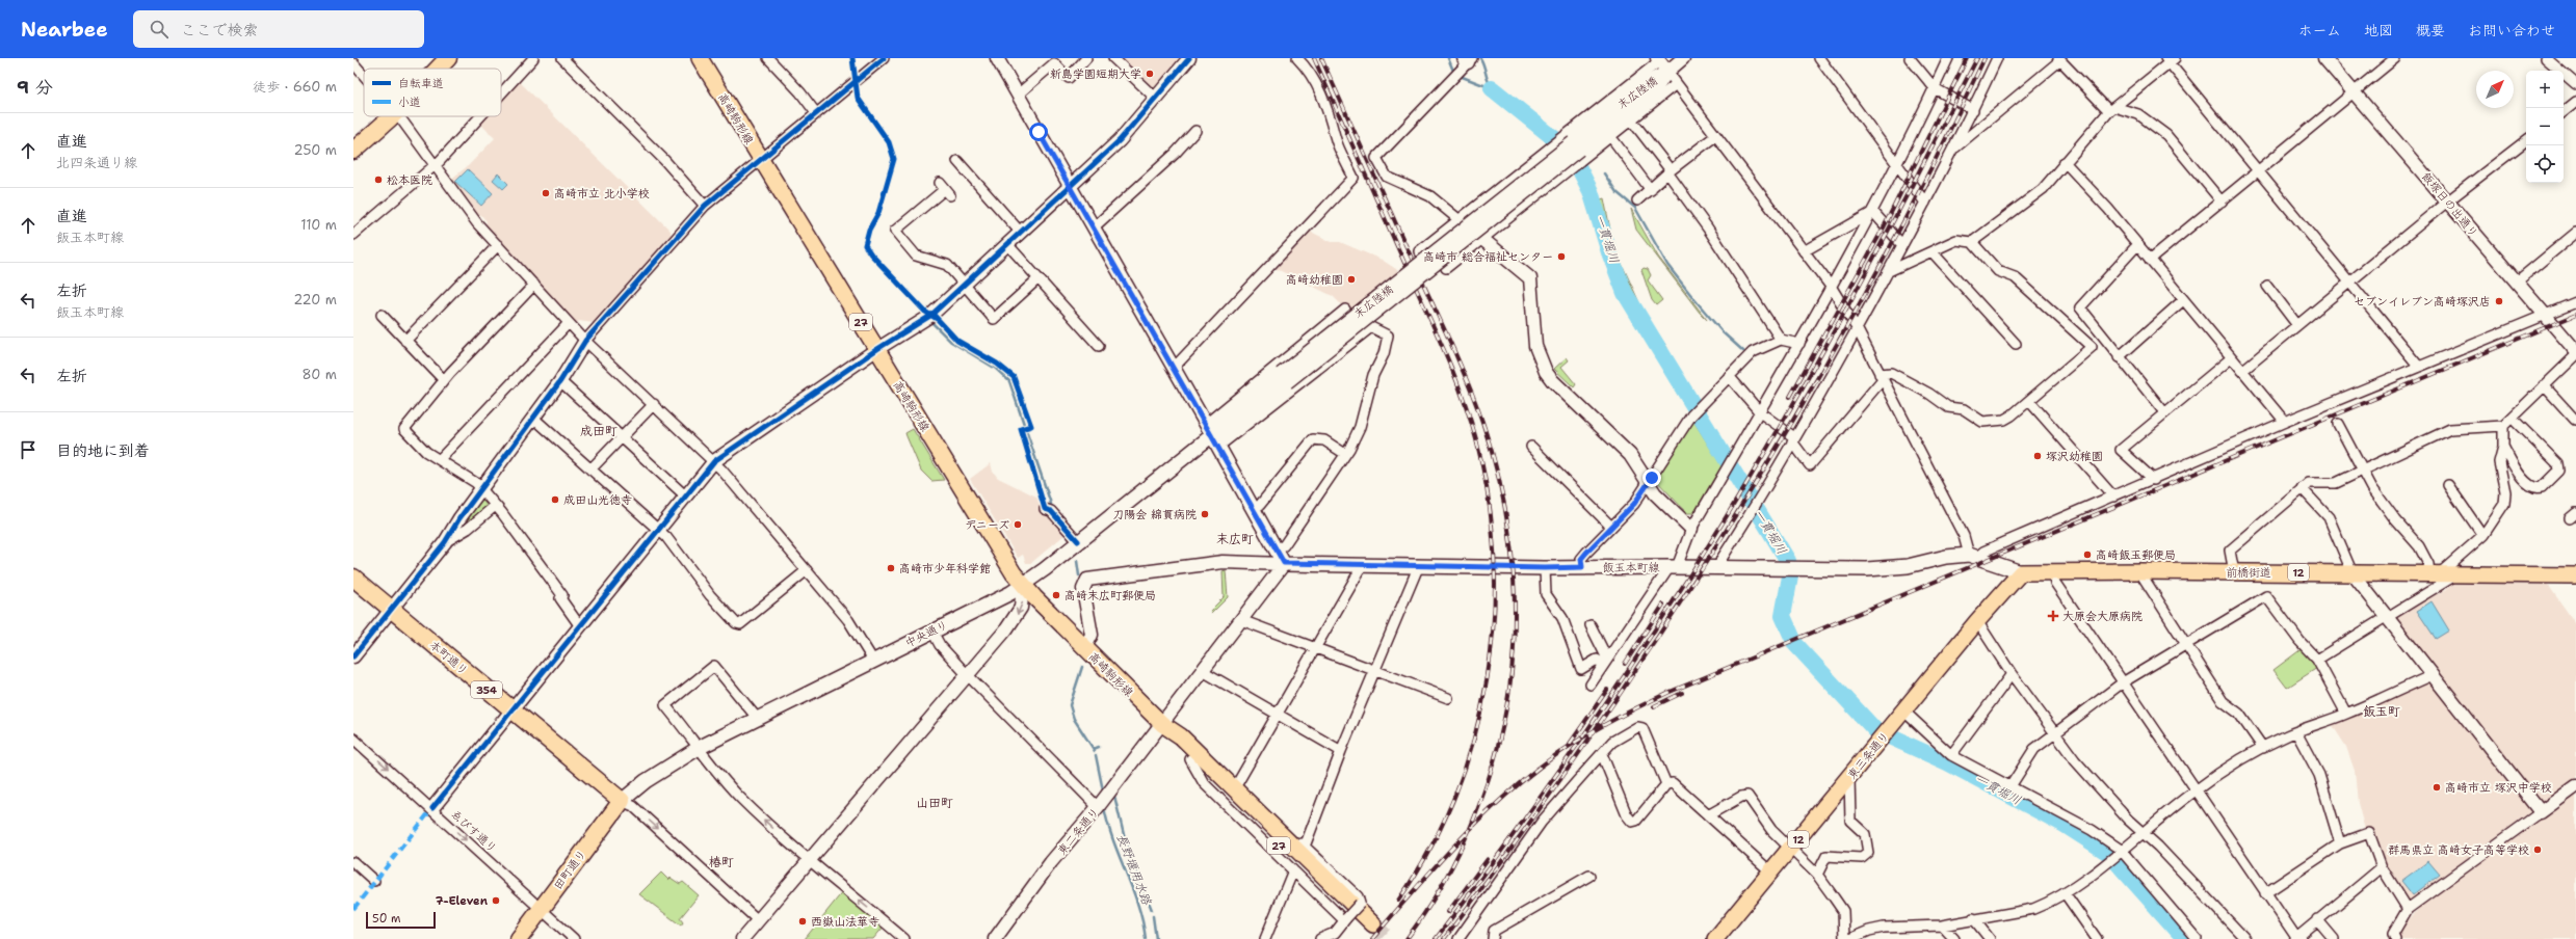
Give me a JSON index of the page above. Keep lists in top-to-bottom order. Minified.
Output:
{"streets":{"highway":["本町通り","354","田町通り"],"main road":["高崎駒形線","27","飯玉本町線","前橋街道","12","中央通り","東三条通り"],"street":["末広陸橋","飯塚日の出通り","ゑびす通り","東二条通り"]},"crossings":[["末広陸橋","中央通り"],["高崎駒形線","中央通り"],["高崎駒形線","東二条通り"],["飯玉本町線","前橋街道"],["飯玉本町線","東三条通り"],["飯玉本町線","東二条通り"],["前橋街道","東三条通り"],["中央通り","本町通り"],["中央通り","田町通り"],["本町通り","田町通り"],["ゑびす通り","田町通り"]],"one_way":["ゑびす通り"],"districts":["成田町","末広町","飯玉町","山田町","椿町"],"water":["一貫堀川","長野堰用水路"],"places":{"other":["新島学園短期大学","松本医院","高崎市立 北小学校","高崎市 総合福祉センター","高崎幼稚園","セブンイレブン高崎塚沢店","塚沢幼稚園","成田山光徳寺","刀陽会 綿貫病院","デニーズ","高崎飯玉郵便局","高崎市少年科学館","高崎末広町郵便局","高崎市立 塚沢中学校","群馬県立 高崎女子高等学校","7-Eleven","西嶽山法華寺"],"health":["大原会大原病院"]},"legend":["自転車道","小道"],"scale_bar":"50 m","north":"top right","page":{"header":"Nearbee","search":"ここで検索","nav":["ホーム","地図","概要","お問い合わせ"],"heading":["9 分","徒歩 · 660 m"],"map_buttons":["+","−"],"list":[["直進","北四条通り線","250 m"],["直進","飯玉本町線","110 m"],["左折","飯玉本町線","220 m"],["左折","80 m"],"目的地に到着"],"scale":"50 m"}}
